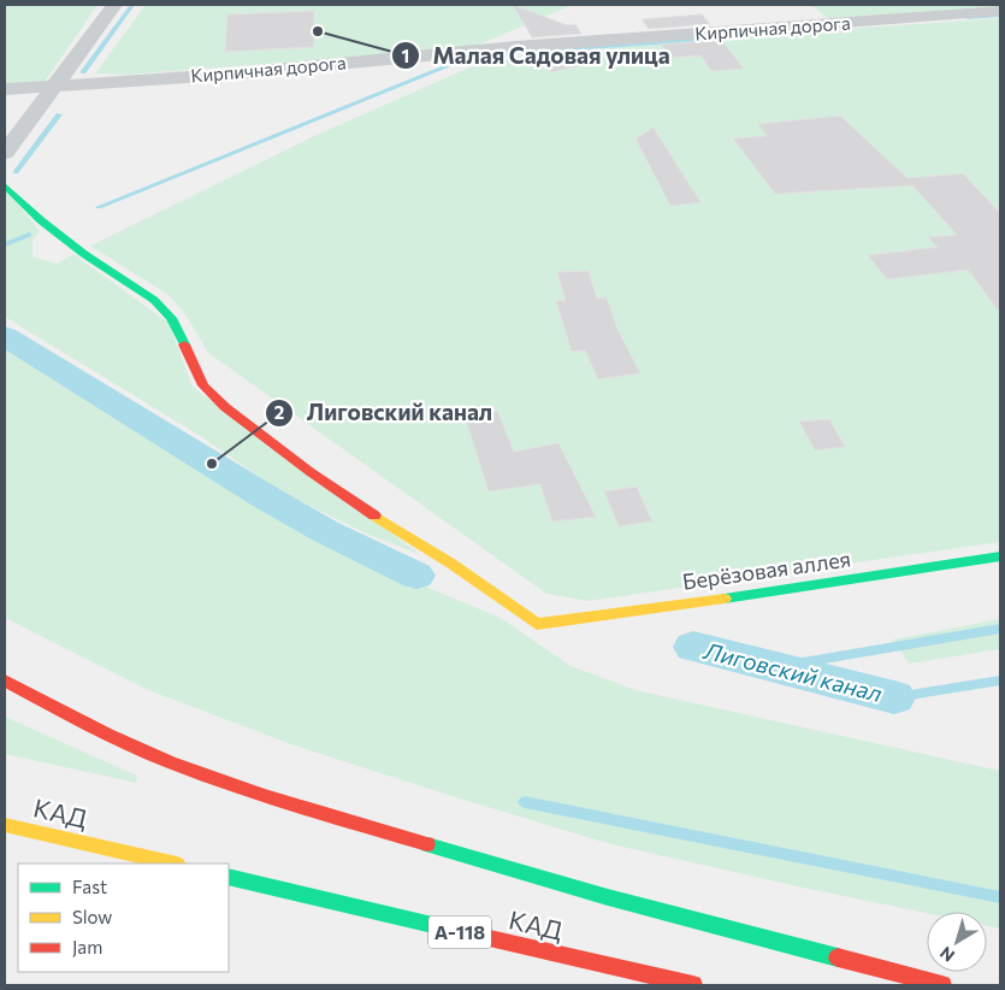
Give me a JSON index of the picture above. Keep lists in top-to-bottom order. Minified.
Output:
{"streets":{"main road":["Берёзовая аллея","КАД","А-118"],"street":["Кирпичная дорога"]},"water":["Лиговский канал"],"places":["Малая Садовая улица","Лиговский канал"],"legend":["Fast","Slow","Jam"],"north":"bottom left"}
